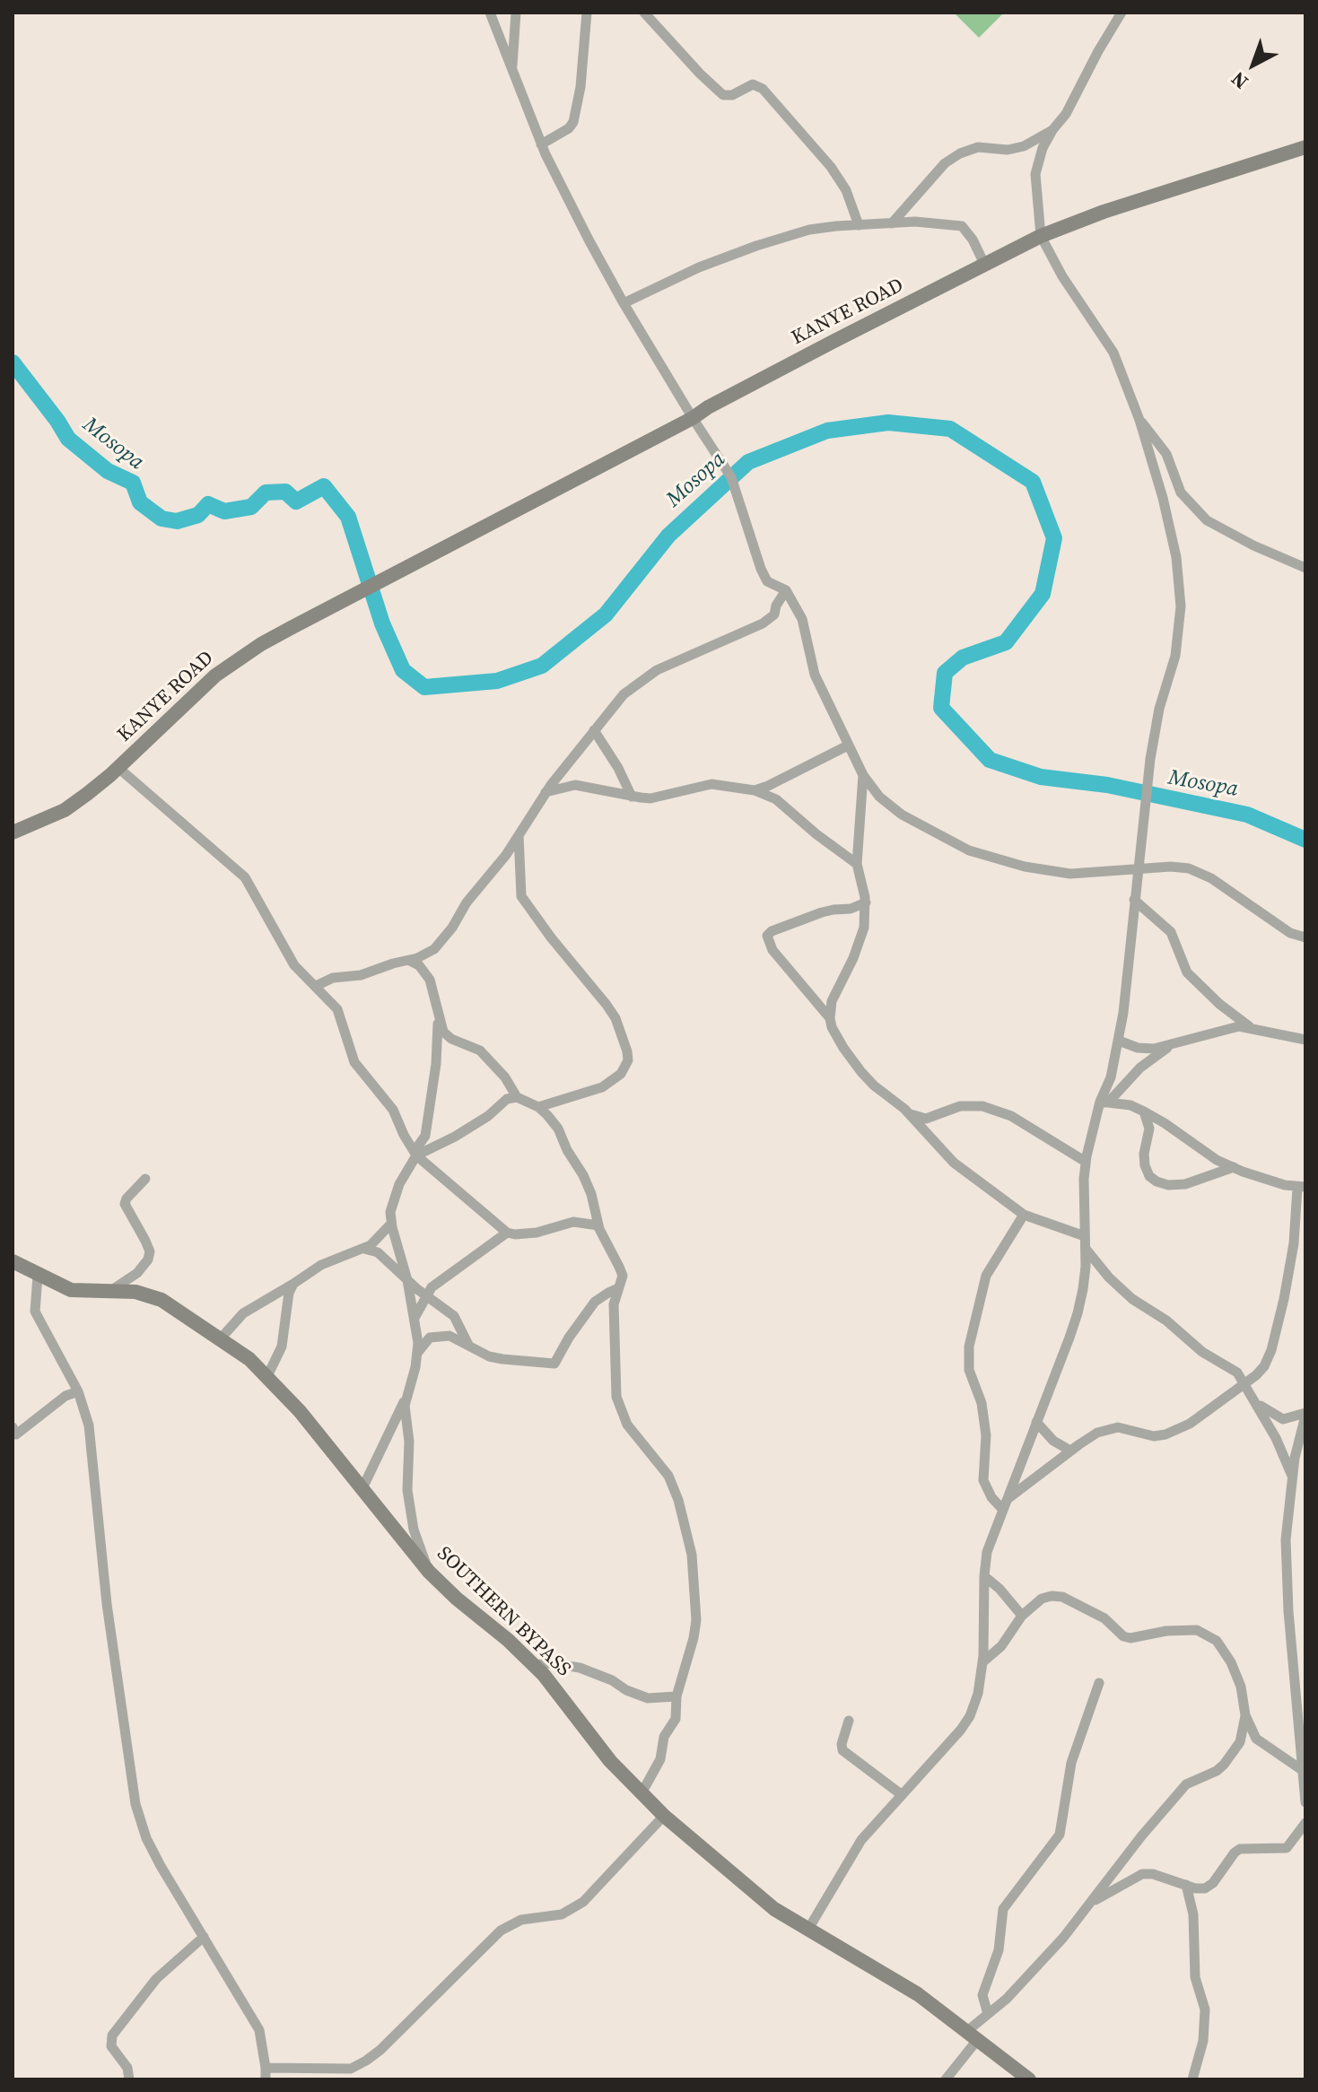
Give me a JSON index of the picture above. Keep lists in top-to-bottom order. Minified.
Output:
{"streets":{"main road":["KANYE ROAD","SOUTHERN BYPASS"]},"water":["Mosopa"],"north":"bottom left"}
